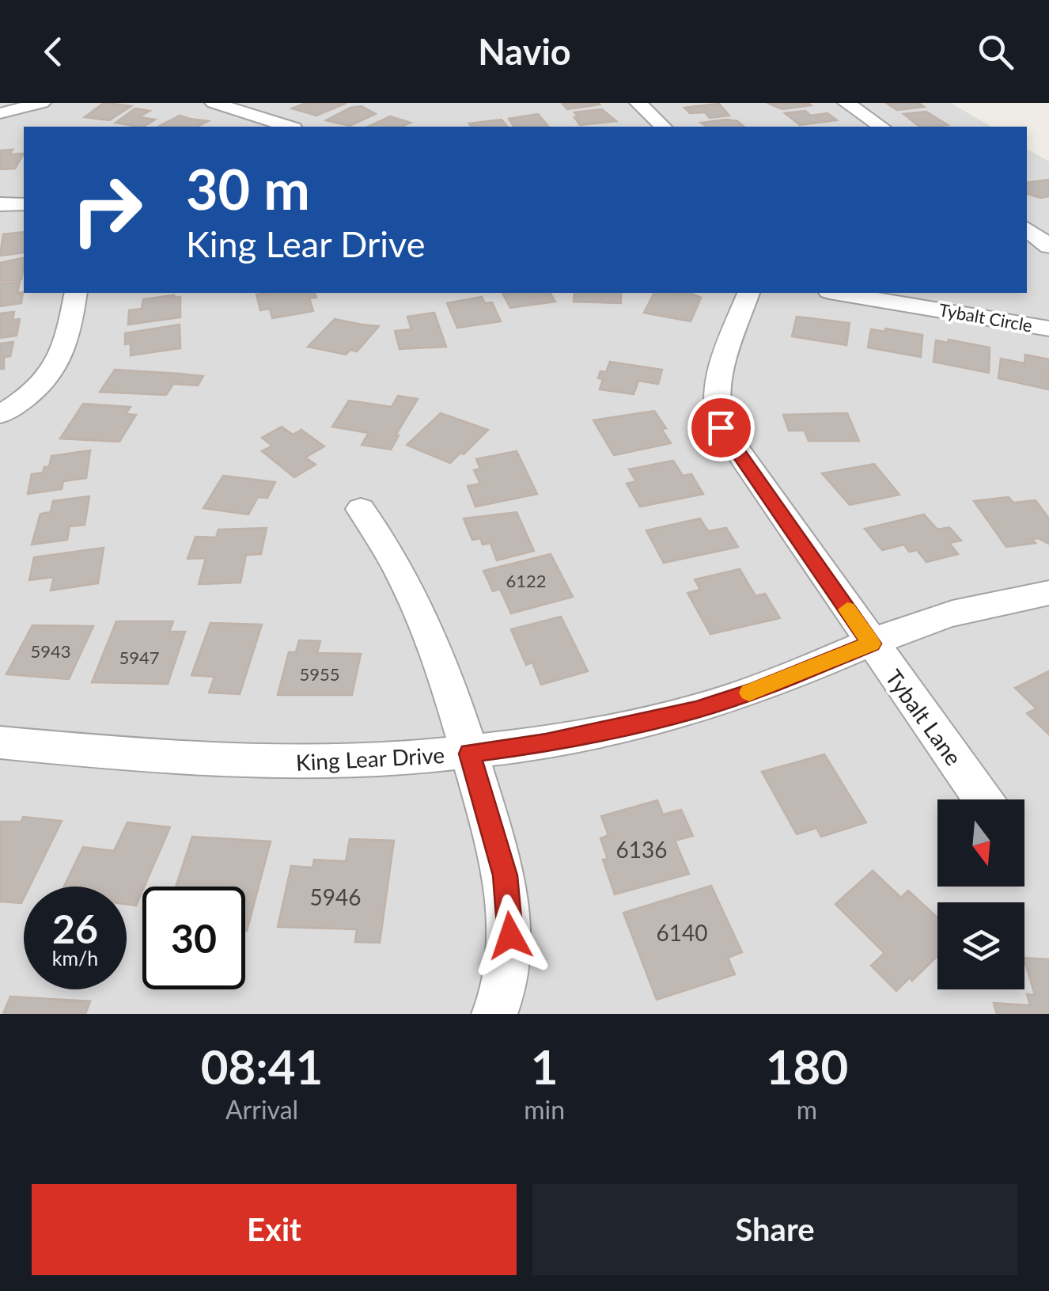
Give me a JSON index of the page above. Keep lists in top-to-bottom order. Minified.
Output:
{"streets":{"street":["Tybalt Circle","Tybalt Lane","King Lear Drive"]},"crossings":[["Tybalt Lane","King Lear Drive"]],"house_numbers":["6122","5943","5947","5955","6136","5946","6140"],"north":"bottom","page":{"header":"Navio","turn":["30 m","King Lear Drive"],"speed":"26 km/h","limit":"30","eta":["08:41","Arrival","1","min","180","m"],"buttons":["Exit","Share"]}}
